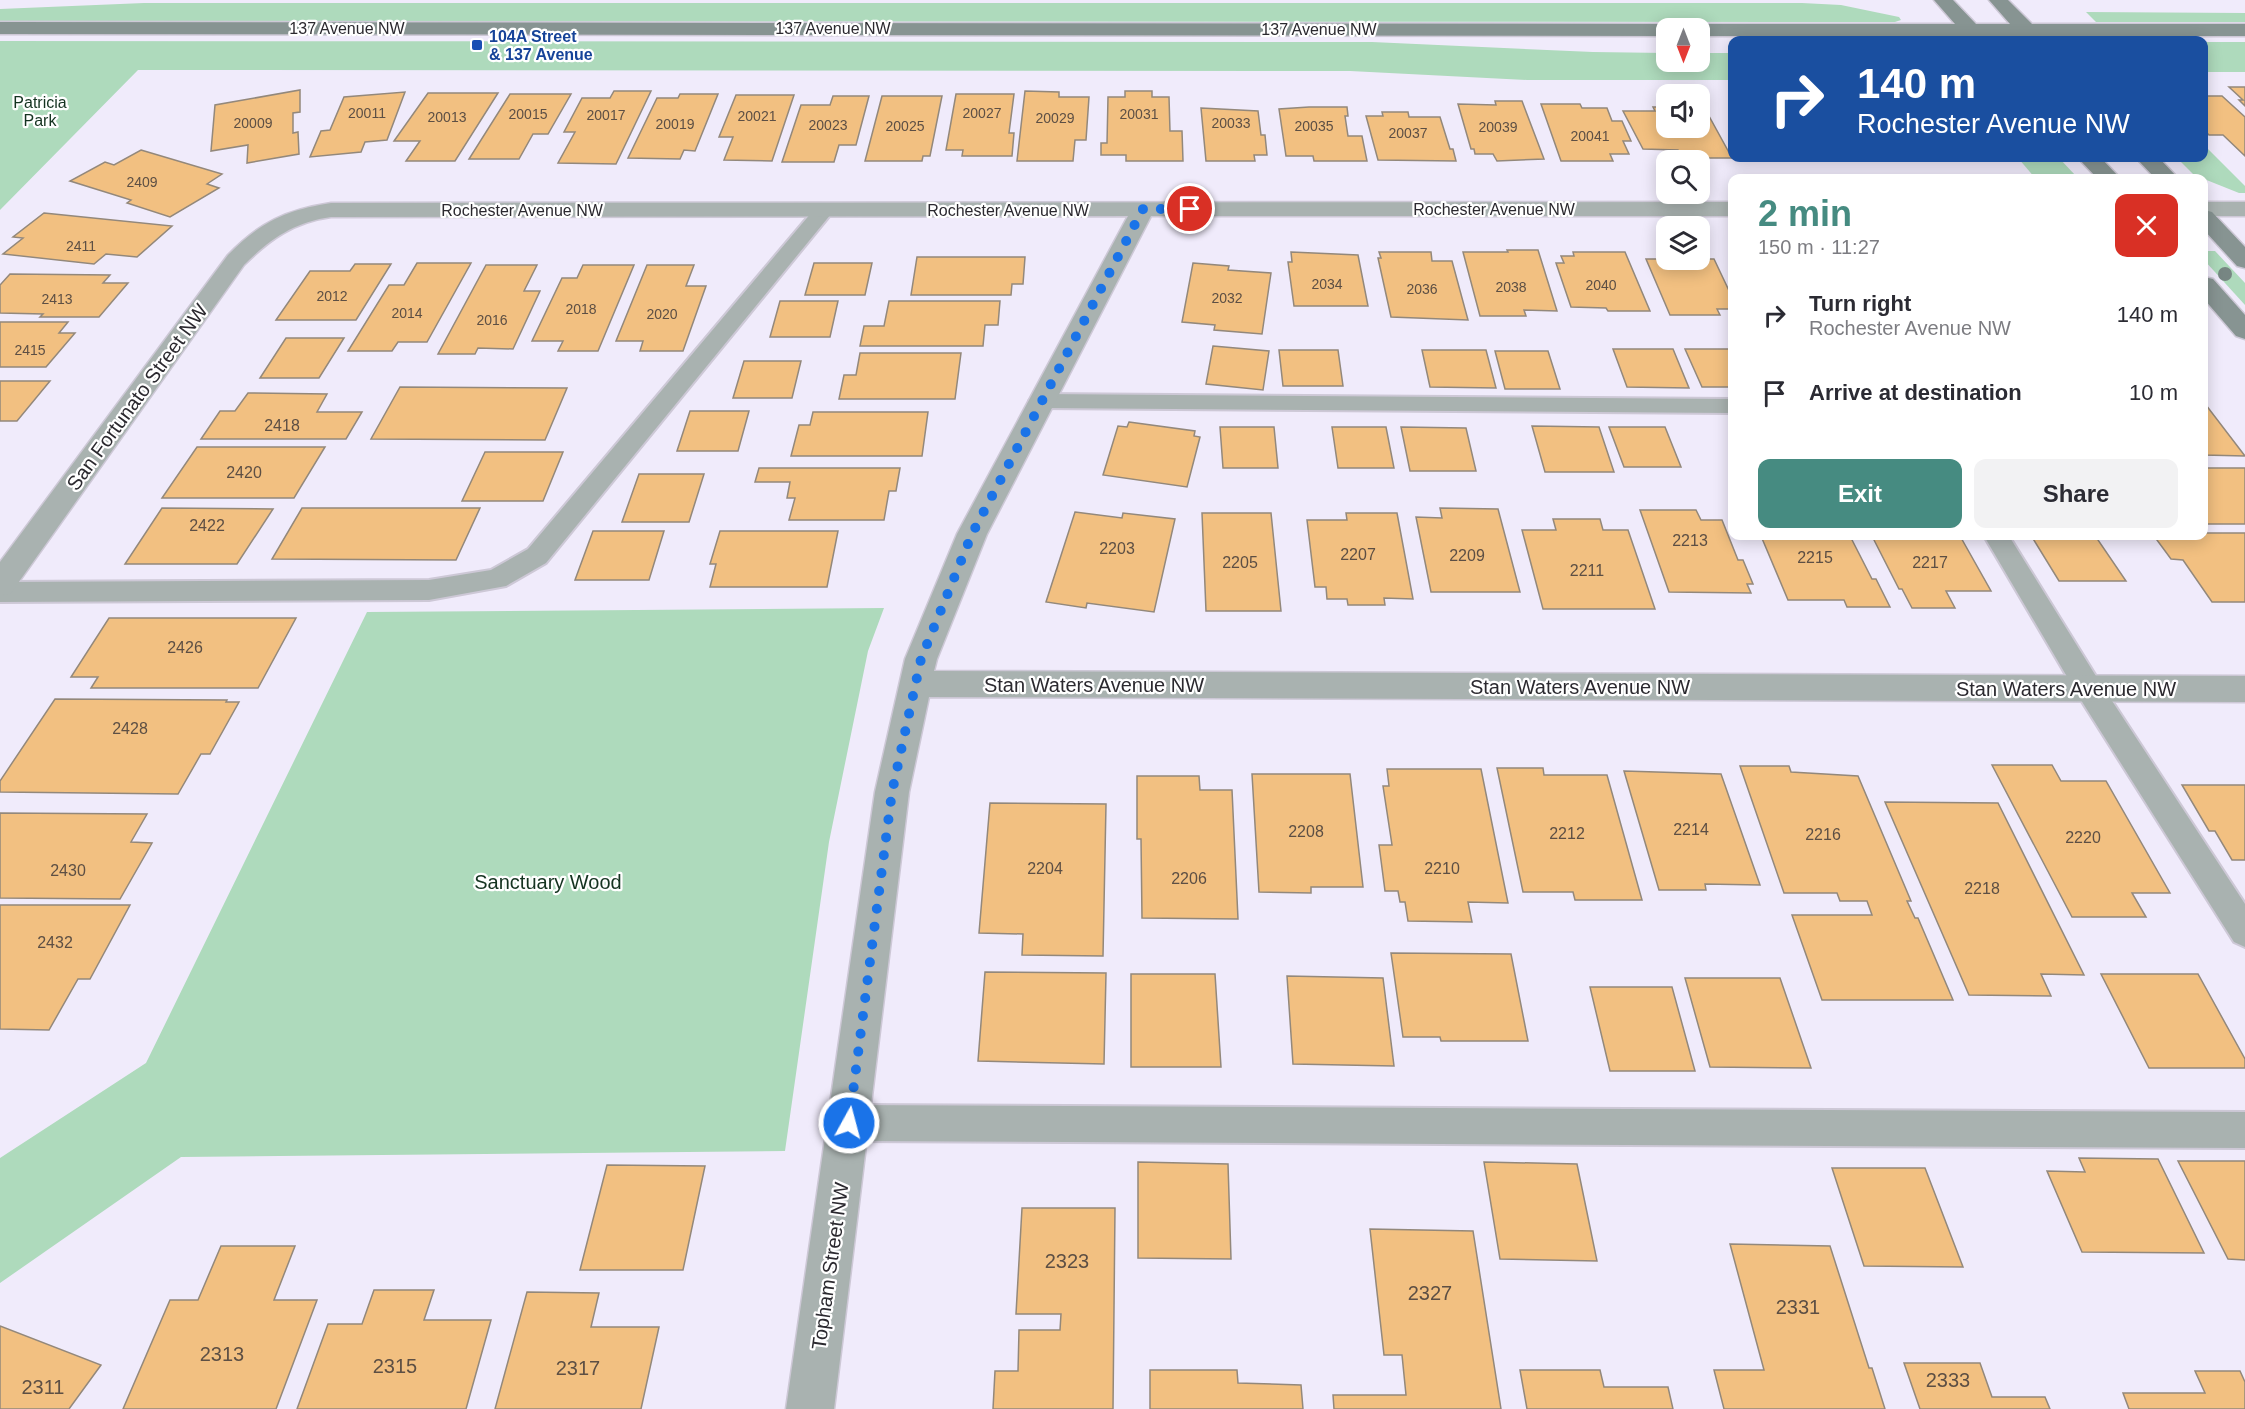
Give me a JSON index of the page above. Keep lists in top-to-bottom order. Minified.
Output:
{"streets":{"main road":["137 Avenue NW"],"street":["Rochester Avenue NW","San Fortunato Street NW","Stan Waters Avenue NW","Topham Street NW"]},"crossings":[["Rochester Avenue NW","San Fortunato Street NW"],["Rochester Avenue NW","Topham Street NW"],["Stan Waters Avenue NW","Topham Street NW"]],"parks":["Patricia Park","Sanctuary Wood"],"places":{"transit":["104A Street & 137 Avenue"]},"house_numbers":["20011","20027","20015","20031","20017","20021","20013","20029","20009","20033","20019","20023","20025","20035","20039","20037","20041","2409","2411","2034","2040","2038","2036","2012","2032","2413","2018","2014","2020","2016","2415","2418","2420","2422","2213","2203","2207","2209","2215","2205","2217","2211","2426","2428","2214","2208","2212","2216","2220","2204","2210","2430","2206","2218","2432","2323","2327","2331","2313","2315","2317","2333","2311"],"north":"bottom","page":{"turn":["140 m","Rochester Avenue NW"],"heading":["2 min","150 m · 11:27"],"list":[{"name":"Turn right","note":"Rochester Avenue NW","value":"140 m"},{"name":"Arrive at destination","value":"10 m"}],"buttons":["Exit","Share"]}}
